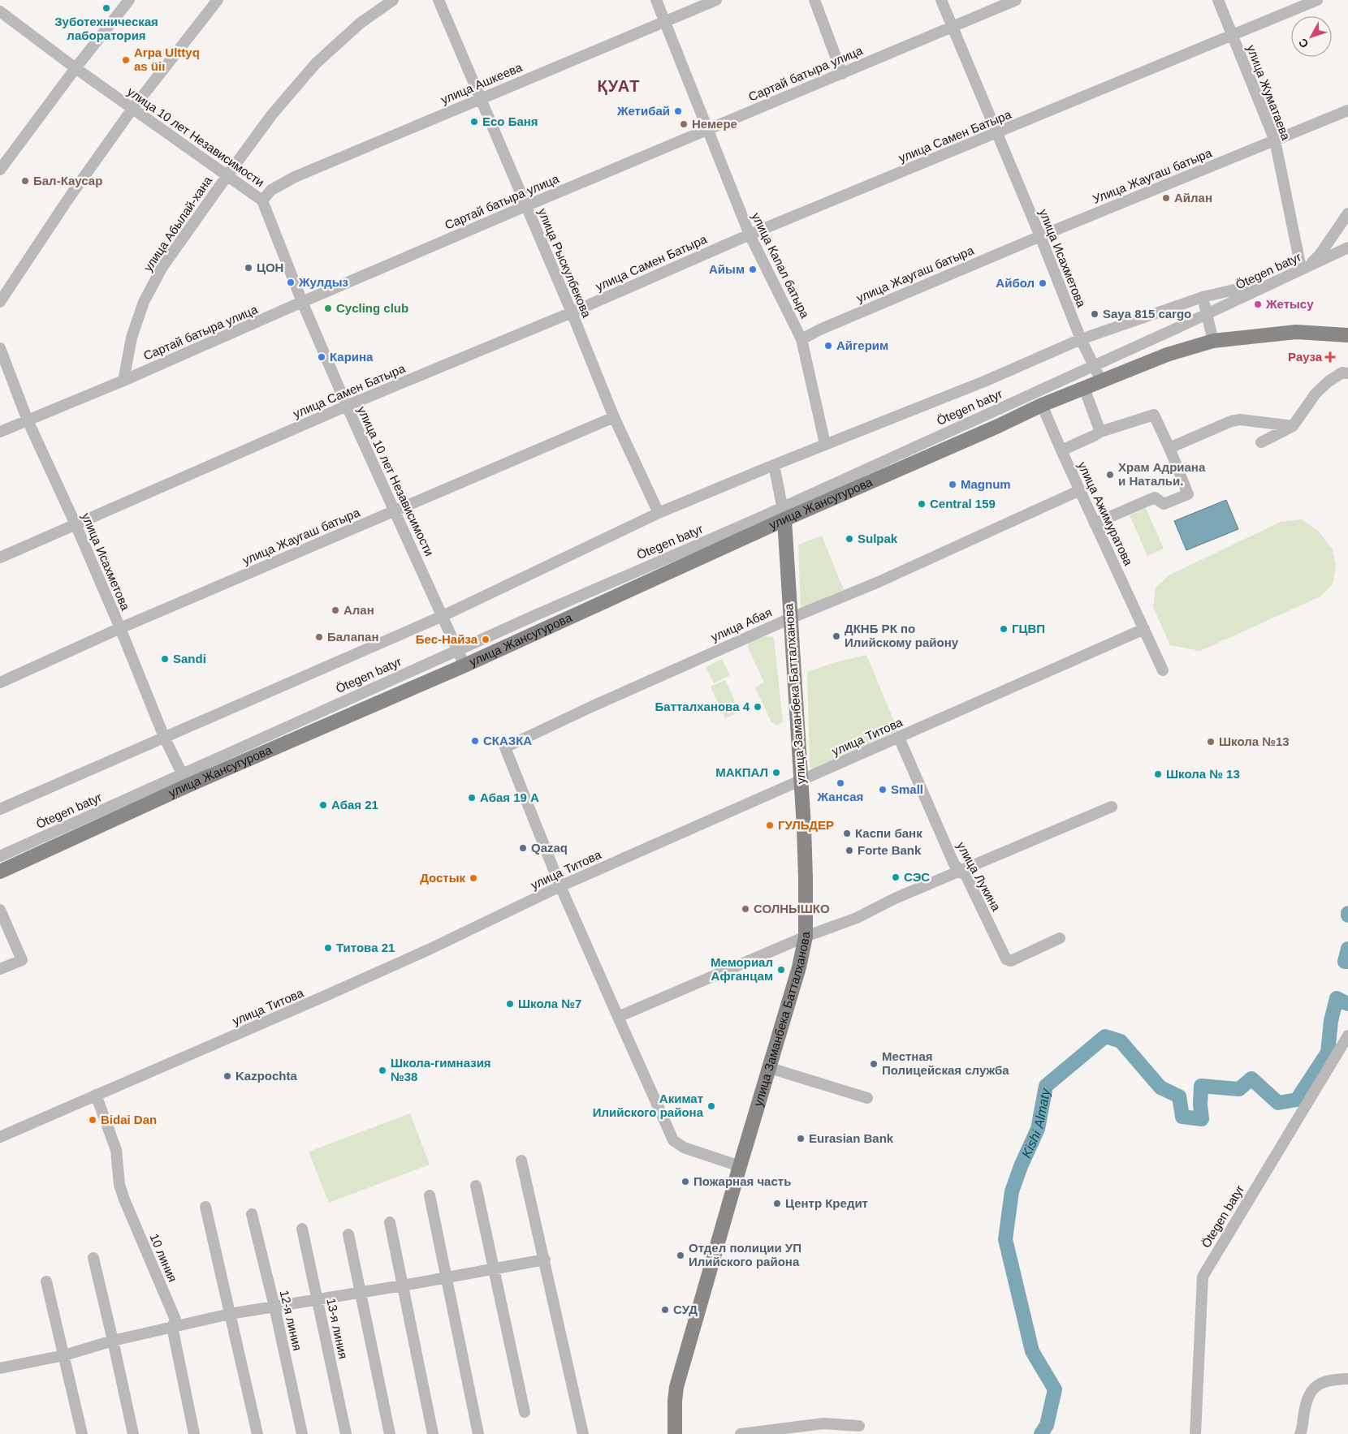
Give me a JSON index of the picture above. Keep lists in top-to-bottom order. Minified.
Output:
{"streets":{"main road":["улица Жансугурова","улица Заманбека Батталханова"],"street":["Сартай батыра улица","улица Ашкеева","улица Жуматаева","улица Самен Батыра","улица 10 лет Независимости","Улица Жаугаш батыра","улица Абылай-хана","улица Исахметова","улица Рыскулбекова","улица Капал батыра","Ötegen batyr","улица Жаугаш батыра","улица Ажимуратова","улица Абая","улица Титова","улица Лукина","10 линия","12-я линия","13-я линия"]},"crossings":[["Сартай батыра улица","улица 10 лет Независимости"],["Сартай батыра улица","улица Абылай-хана"],["Сартай батыра улица","улица Исахметова"],["Сартай батыра улица","улица Рыскулбекова"],["Сартай батыра улица","улица Капал батыра"],["улица Ашкеева","улица 10 лет Независимости"],["улица Ашкеева","улица Рыскулбекова"],["улица Ашкеева","улица Капал батыра"],["улица Жуматаева","улица Самен Батыра"],["улица Жуматаева","Улица Жаугаш батыра"],["улица Самен Батыра","улица 10 лет Независимости"],["улица Самен Батыра","улица Исахметова"],["улица Самен Батыра","улица Рыскулбекова"],["улица Самен Батыра","улица Капал батыра"],["улица 10 лет Независимости","улица Абылай-хана"],["улица 10 лет Независимости","улица Жаугаш батыра"],["улица 10 лет Независимости","улица Жансугурова"],["Улица Жаугаш батыра","улица Исахметова"],["Улица Жаугаш батыра","улица Жаугаш батыра"],["улица Исахметова","улица Жаугаш батыра"],["улица Исахметова","улица Жансугурова"],["улица Рыскулбекова","улица Жаугаш батыра"],["улица Капал батыра","улица Жаугаш батыра"],["улица Жансугурова","улица Ажимуратова"],["улица Жансугурова","улица Заманбека Батталханова"],["улица Ажимуратова","улица Абая"],["улица Ажимуратова","улица Титова"],["улица Абая","улица Заманбека Батталханова"],["улица Абая","улица Титова"],["улица Заманбека Батталханова","улица Титова"],["улица Титова","улица Лукина"],["улица Титова","10 линия"]],"districts":["ҚУАТ"],"water":["Kіshі Almaty"],"places":{"other":["Зуботехническая лаборатория","Arpa Ulttyq as üiı","Жетибай","Eco Баня","Немере","Бал-Каусар","Айлан","ЦОН","Айым","Жулдыз","Айбол","Жетысу","Cycling club","Saya 815 cargo","Айгерим","Карина","Храм Адриана и Натальи.","Magnum","Central 159","Sulpak","Алан","ГЦВП","ДКНБ РК по Илийскому району","Балапан","Бес-Найза","Sandi","Батталханова 4","СКАЗКА","Школа №13","МАКПАЛ","Школа № 13","Жансая","Small","Абая 19 А","Абая 21","ГУЛЬДЕР","Каспи банк","Qazaq","Forte Bank","СЭС","Достык","СОЛНЫШКО","Титова 21","Мемориал Афганцам","Школа №7","Местная Полицейская служба","Школа-гимназия №38","Kazpochta","Акимат Илийского района","Bidai Dan","Eurasian Bank","Пожарная часть","Центр Кредит","Отдел полиции УП Илийского района","СУД"],"health":["Рауза"]},"north":"bottom left"}
